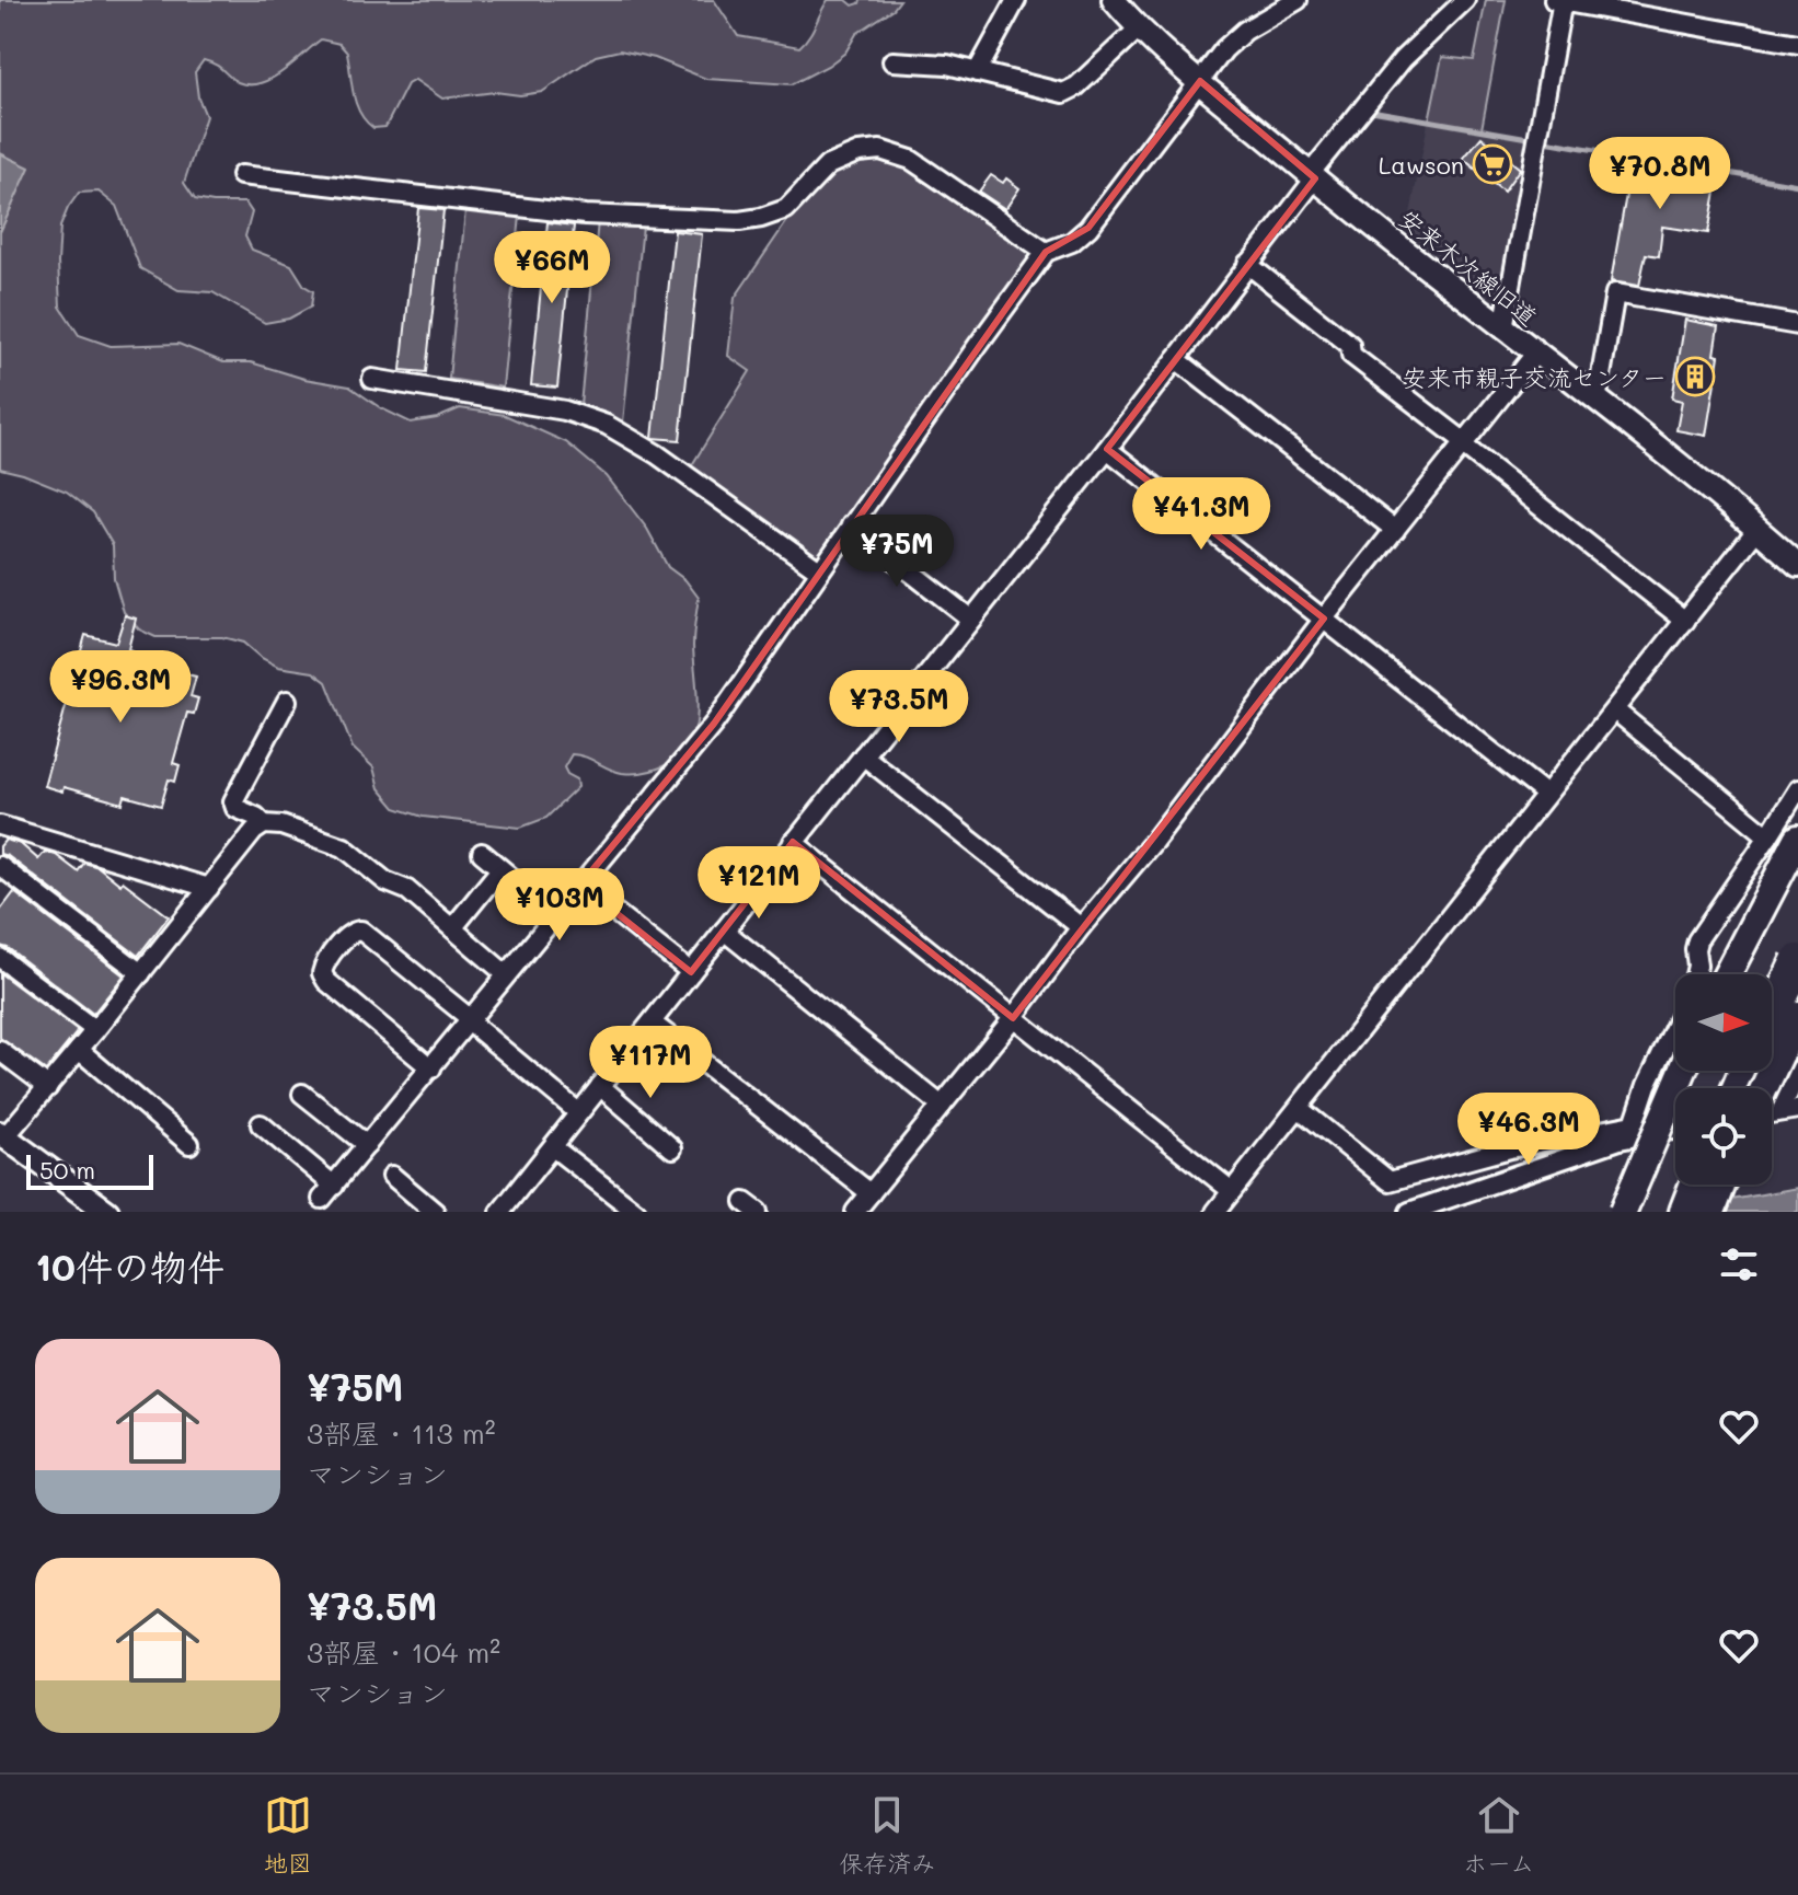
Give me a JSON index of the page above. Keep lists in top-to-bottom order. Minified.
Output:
{"streets":{"street":["安来木次線旧道"]},"places":{"supermarket":["Lawson"],"building":["安来市親子交流センター"]},"scale_bar":"50 m","north":"right","page":{"price":["¥70.8M","¥66M","¥41.3M","¥75M","¥96.3M","¥73.5M","¥121M","¥103M","¥117M","¥46.3M"],"scale":"50 m","heading":"10件の物件","list":[{"name":"¥75M","note":"3部屋 · 113 m² · マンション"},{"name":"¥73.5M","note":"3部屋 · 104 m² · マンション"}],"tabs":["地図","保存済み","ホーム"]}}
